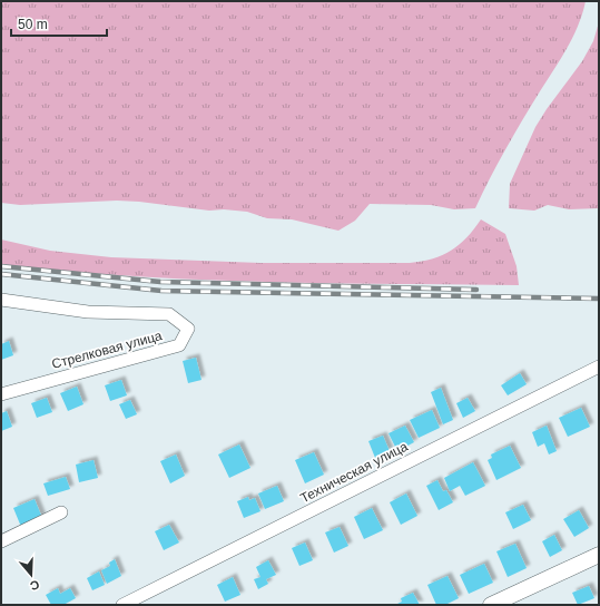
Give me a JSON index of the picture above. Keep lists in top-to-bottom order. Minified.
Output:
{"streets":{"street":["Стрелковая улица","Техническая улица"]},"scale_bar":"50 m","north":"bottom"}
